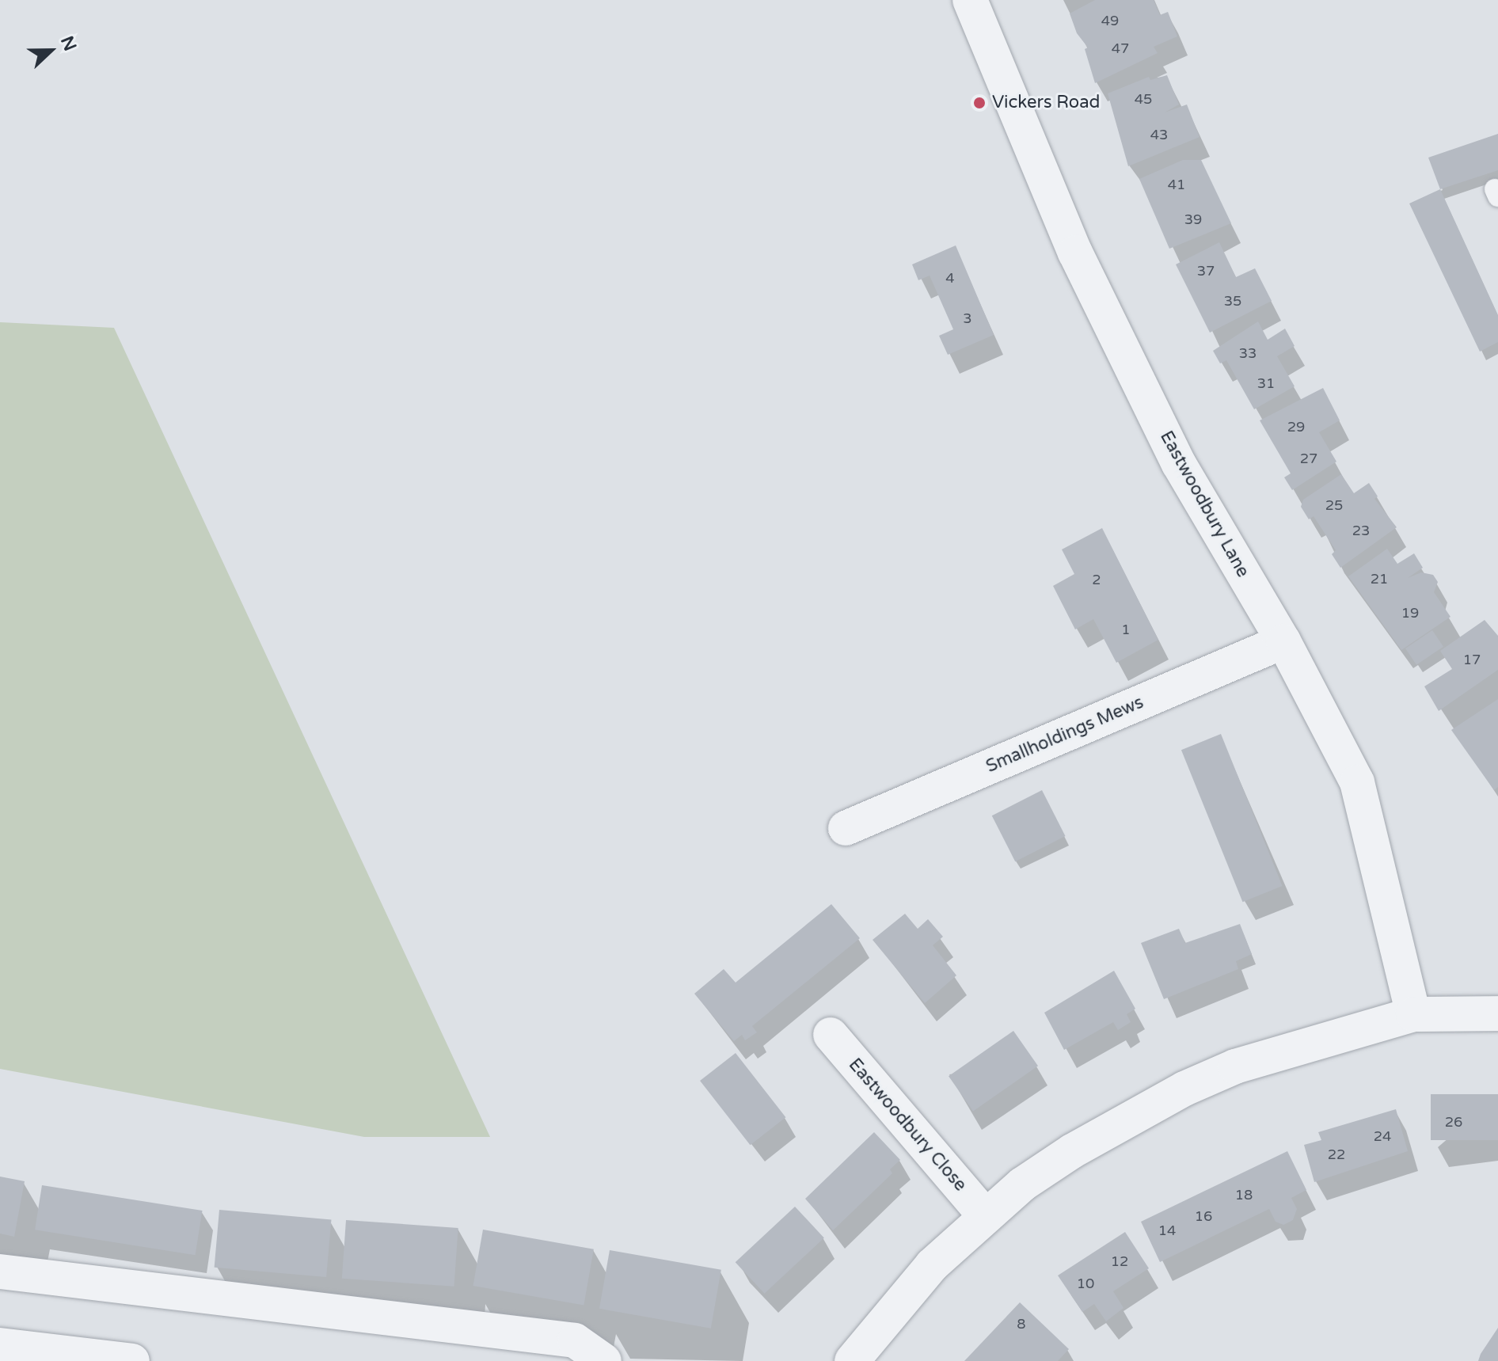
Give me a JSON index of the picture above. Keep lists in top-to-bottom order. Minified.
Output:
{"streets":{"street":["Eastwoodbury Lane","Smallholdings Mews","Eastwoodbury Close"]},"crossings":[["Eastwoodbury Lane","Smallholdings Mews"]],"places":["Vickers Road"],"house_numbers":["49","47","45","43","41","39","37","4","35","3","33","31","29","27","25","23","21","2","19","1","17","26","24","22","18","16","14","12","10","8"],"north":"right"}
